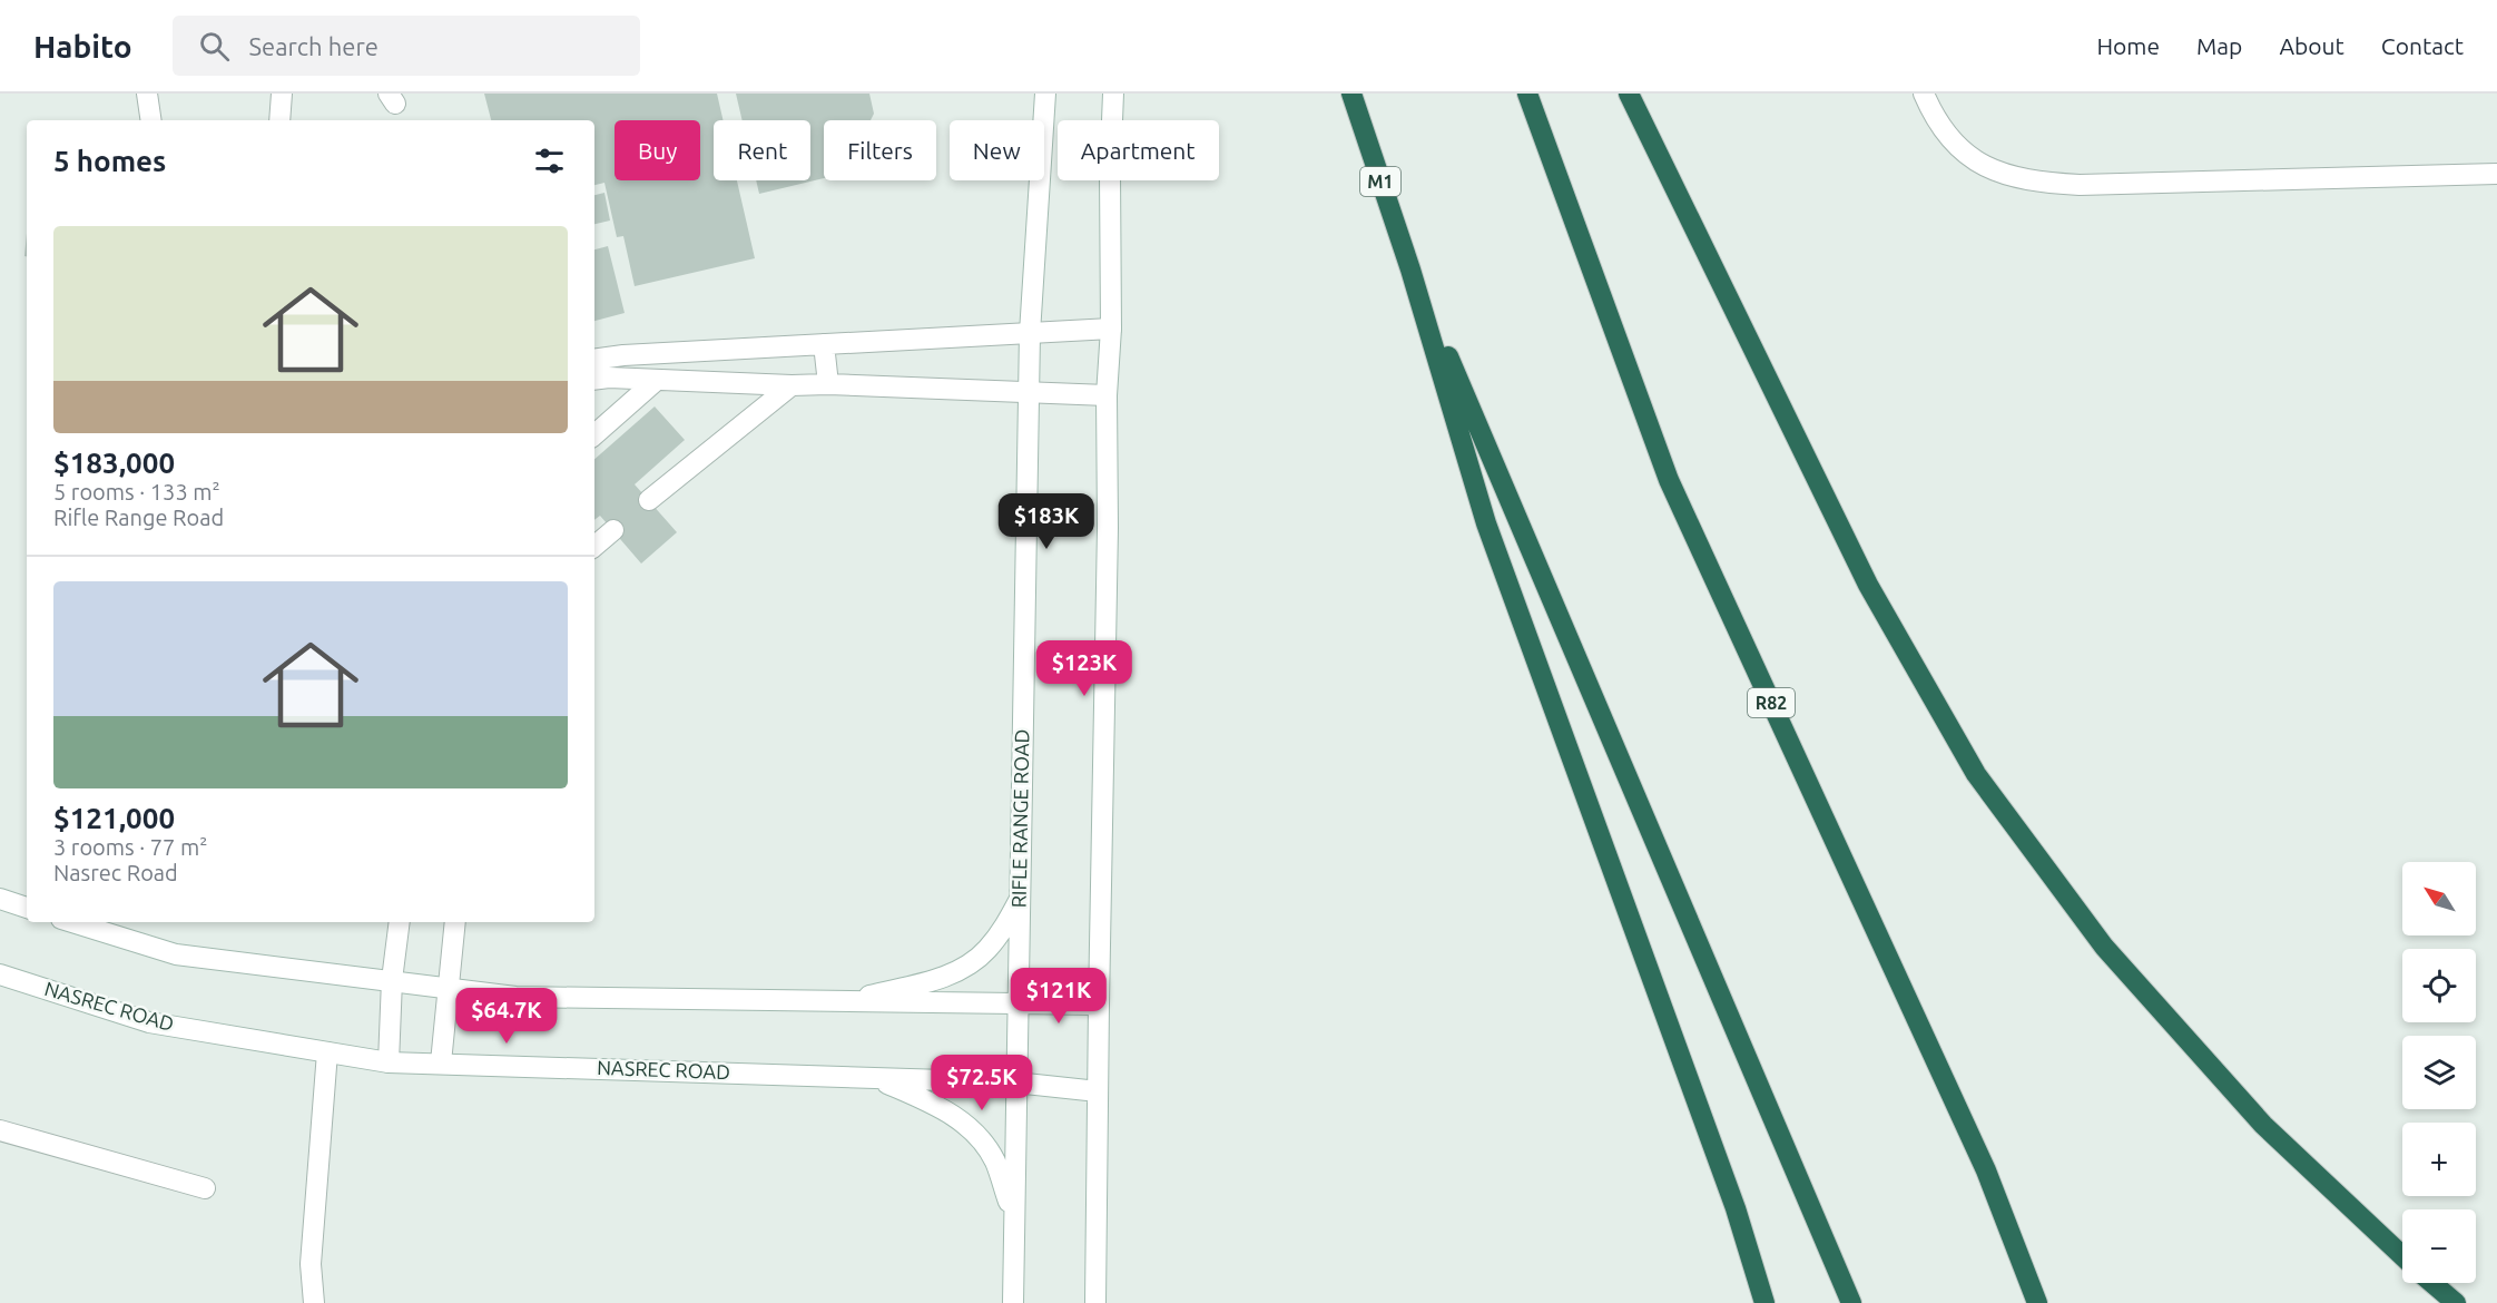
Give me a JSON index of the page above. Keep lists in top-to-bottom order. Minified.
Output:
{"streets":{"highway":["M1","R82"],"main road":["RIFLE RANGE ROAD","NASREC ROAD"]},"crossings":[["RIFLE RANGE ROAD","NASREC ROAD"]],"north":"top left","page":{"header":"Habito","search":"Search here","nav":["Home","Map","About","Contact"],"chip":["Buy","Rent","Filters","New","Apartment"],"heading":"5 homes","list":[{"name":"$183,000","note":"5 rooms · 133 m² · Rifle Range Road"},{"name":"$121,000","note":"3 rooms · 77 m² · Nasrec Road"}],"price":["$183K","$123K","$121K","$64.7K","$72.5K"],"map_buttons":["+","−"]}}
